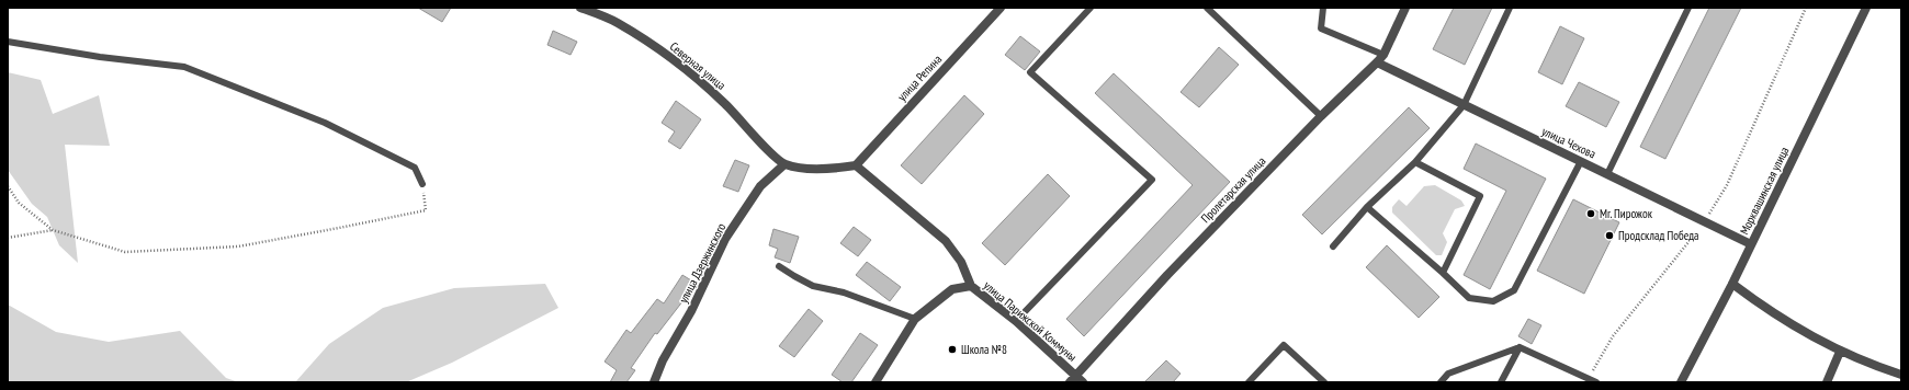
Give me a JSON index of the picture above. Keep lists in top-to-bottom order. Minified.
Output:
{"streets":{"street":["Северная улица","улица Репина","улица Чехова","Пролетарская улица","Морквашинская улица","улица Дзержинского","улица Парижской Коммуны"]},"crossings":[["Северная улица","улица Дзержинского"],["улица Репина","улица Парижской Коммуны"],["улица Чехова","Пролетарская улица"],["улица Чехова","Морквашинская улица"],["Пролетарская улица","улица Парижской Коммуны"]],"places":["Mr. Пирожок","Продсклад Победа","Школа №8"]}
